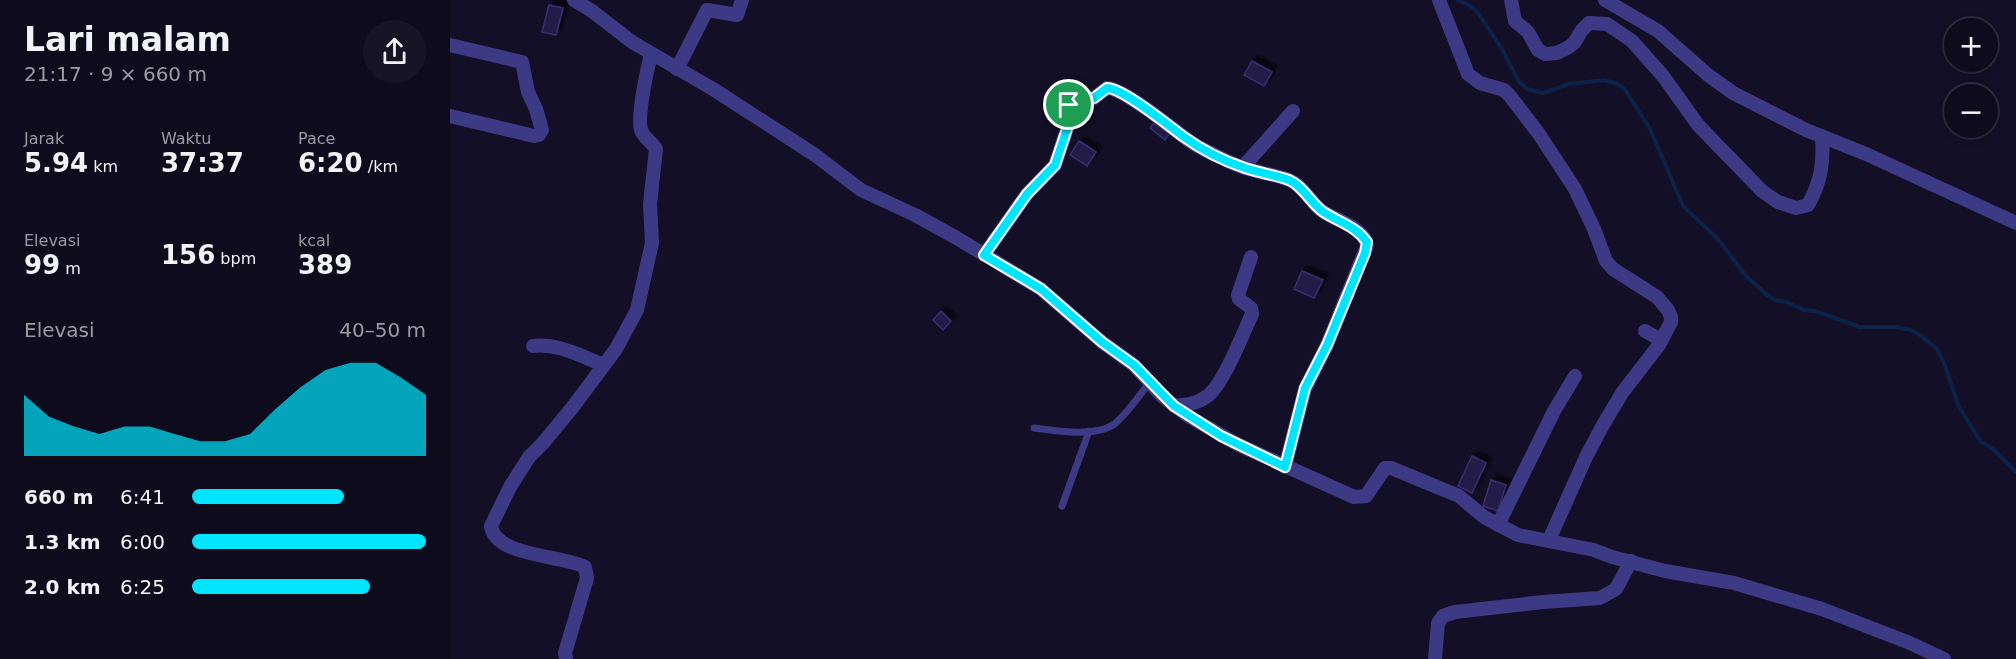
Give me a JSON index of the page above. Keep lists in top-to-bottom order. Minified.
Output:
{"page":{"heading":["Lari malam","21:17 · 9 × 660 m"],"map_buttons":["+","−"],"stats":[["Jarak","5.94 km"],["Waktu","37:37"],["Pace","6:20 /km"],["Elevasi","99 m"],["156 bpm"],["kcal","389"]],"chart":["Elevasi","40–50 m"],"list":[{"name":"660 m","note":"6:41"},{"name":"1.3 km","note":"6:00"},{"name":"2.0 km","note":"6:25"}]}}
